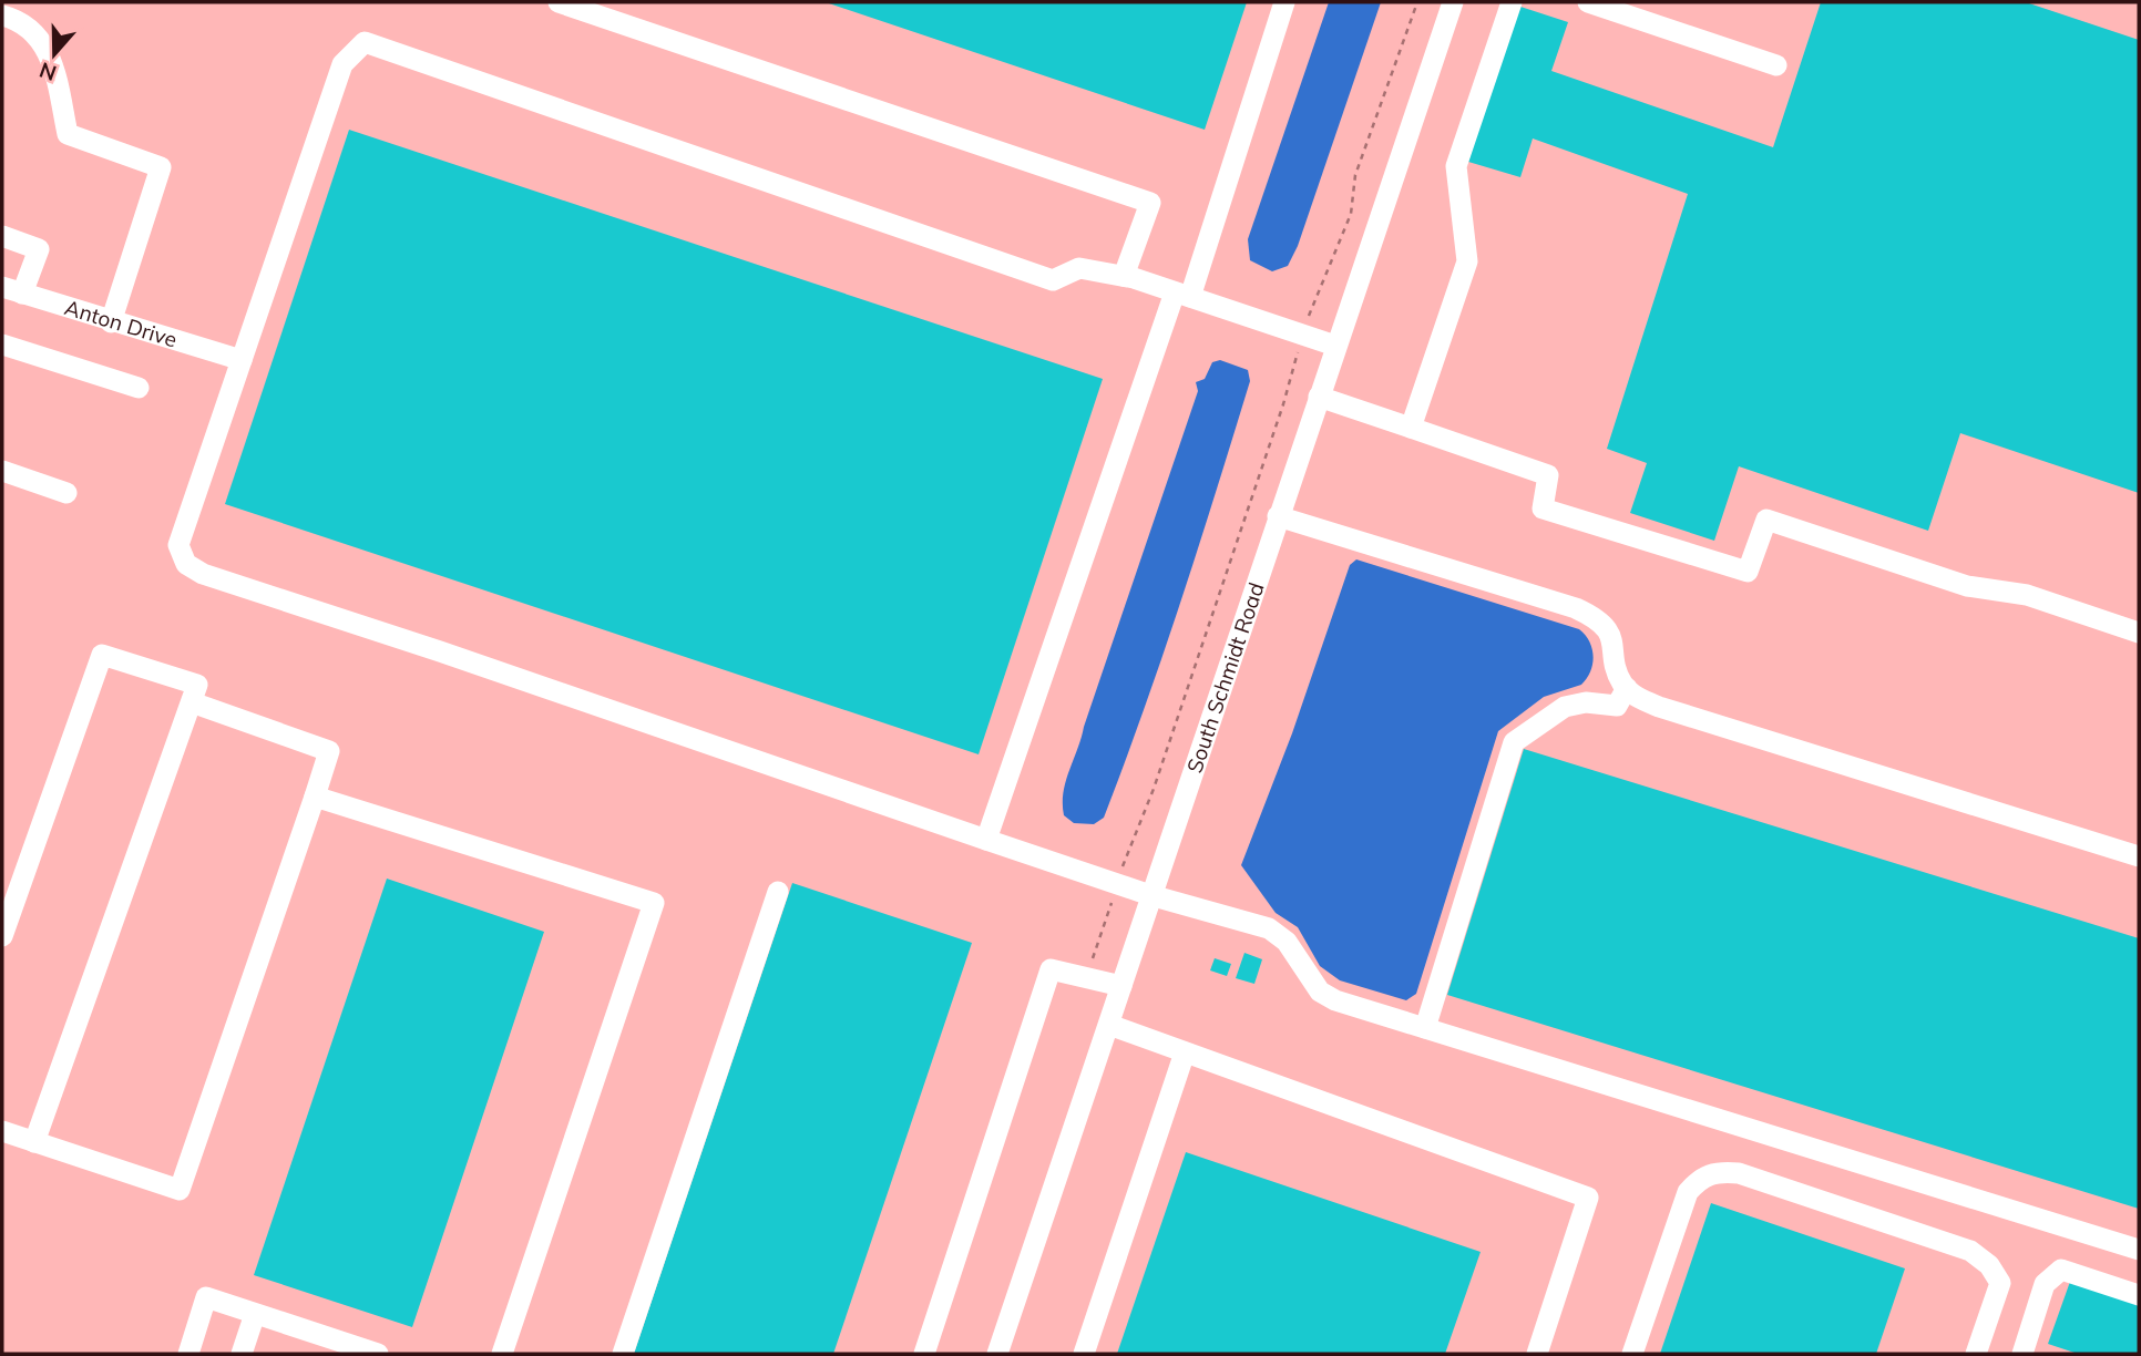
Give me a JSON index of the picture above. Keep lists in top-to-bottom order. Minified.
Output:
{"streets":{"street":["Anton Drive","South Schmidt Road"]},"north":"bottom"}
